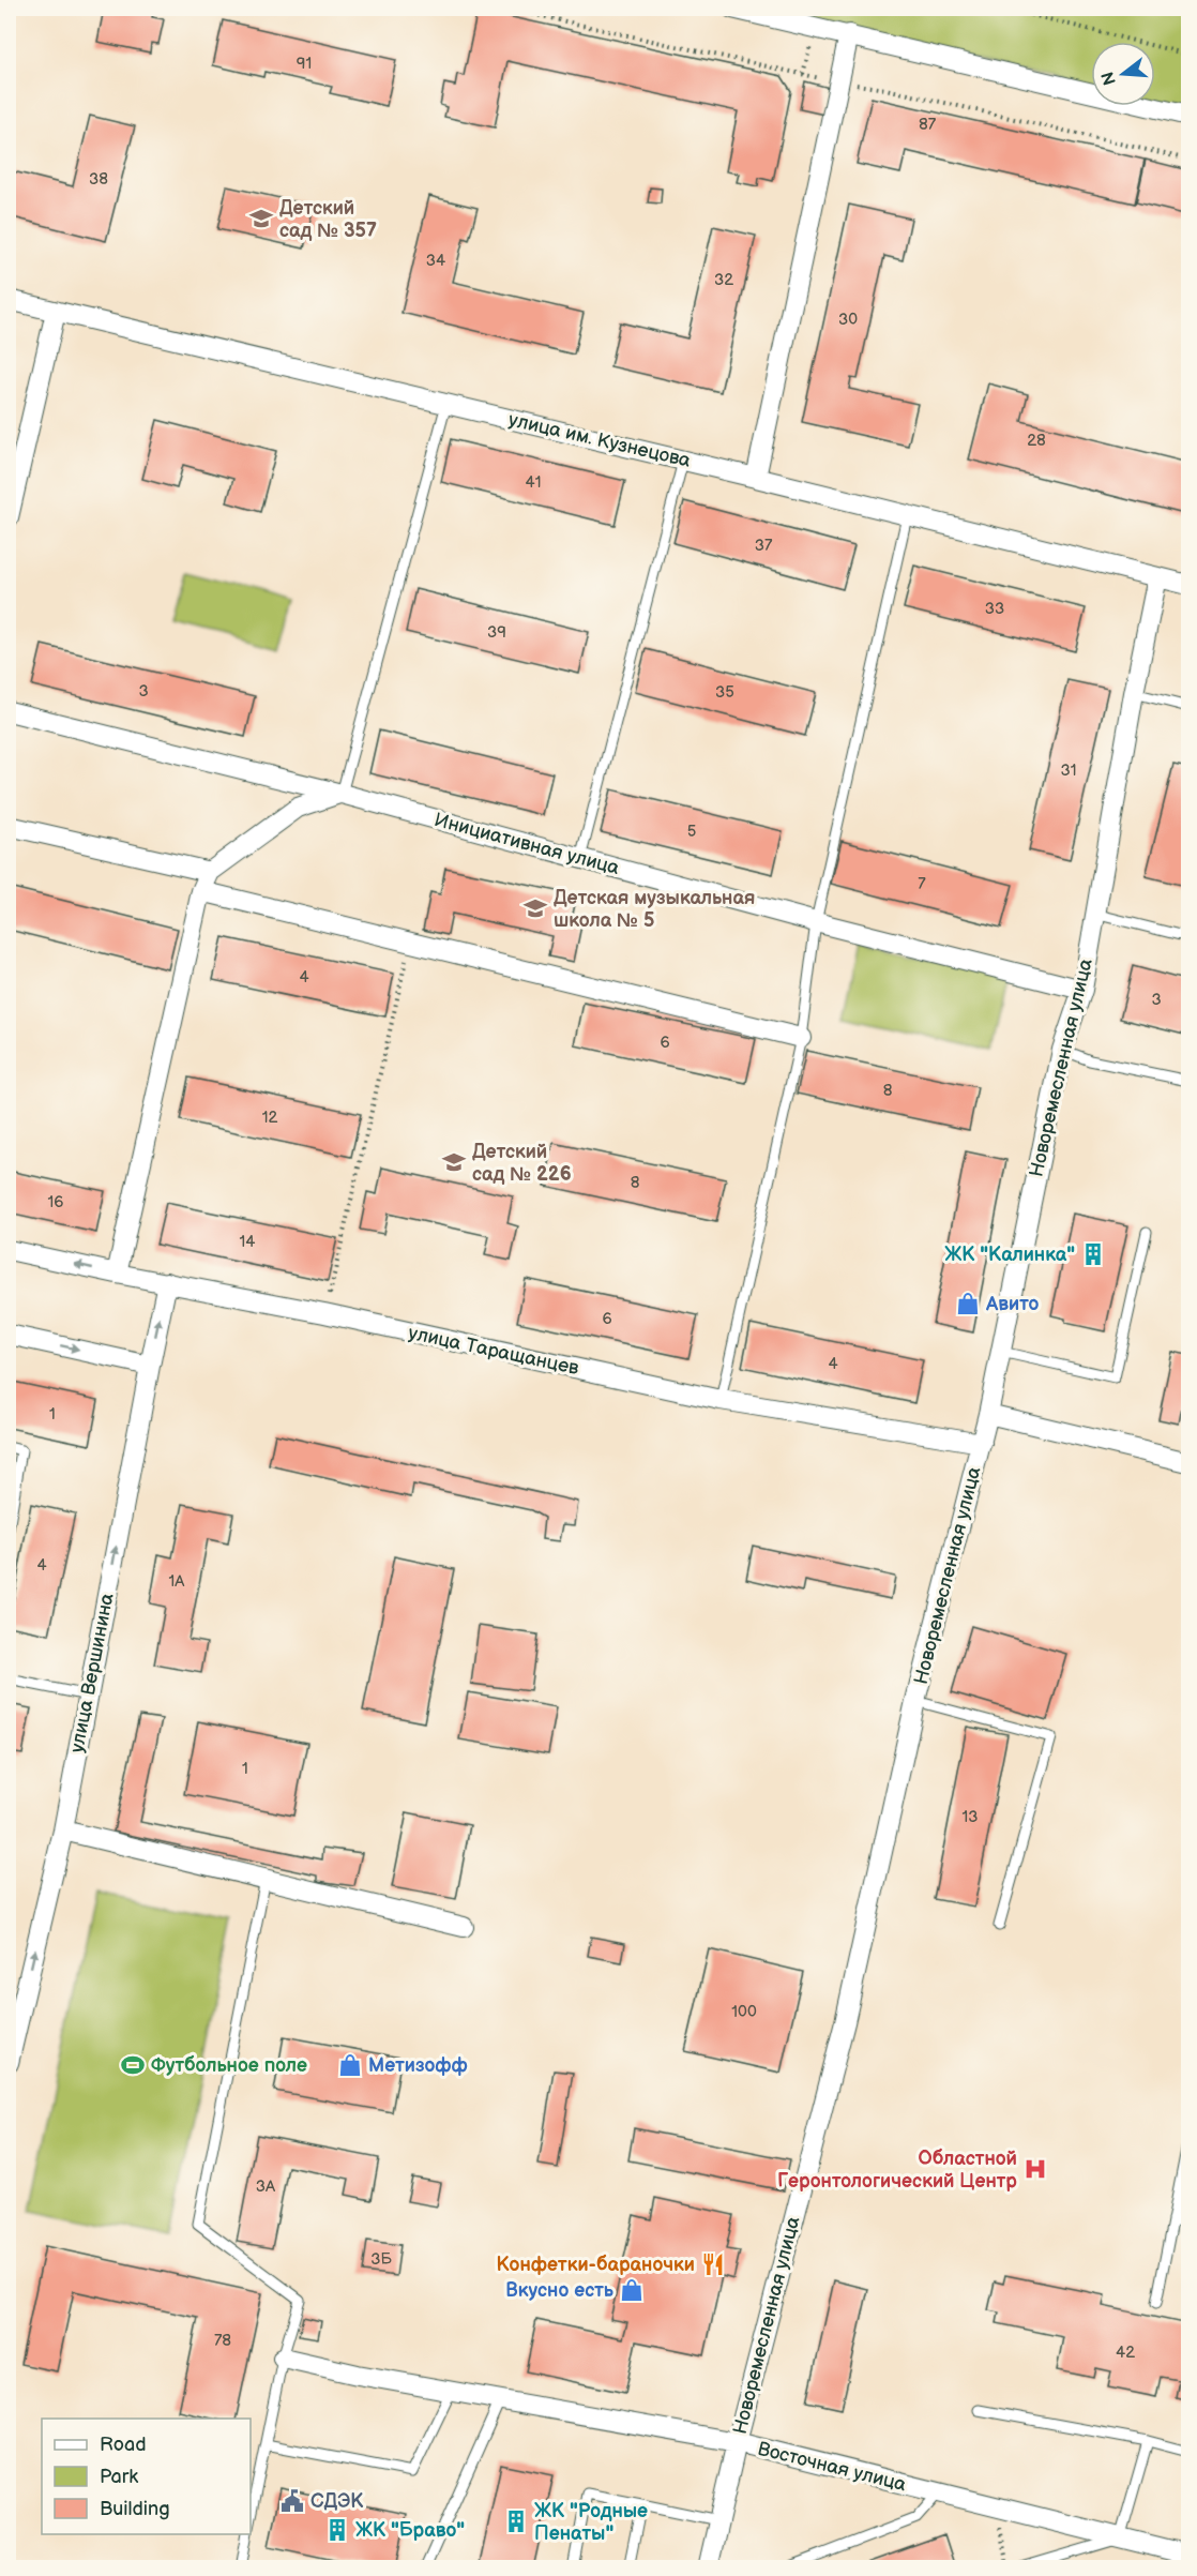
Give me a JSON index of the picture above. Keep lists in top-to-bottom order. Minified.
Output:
{"streets":{"street":["улица им. Кузнецова","Инициативная улица","Новоремесленная улица","улица Таращанцев","улица Вершинина","Восточная улица"]},"crossings":[["улица им. Кузнецова","Новоремесленная улица"],["Инициативная улица","Новоремесленная улица"],["Новоремесленная улица","улица Таращанцев"],["Новоремесленная улица","Восточная улица"],["улица Таращанцев","улица Вершинина"]],"one_way":["улица Вершинина"],"places":{"school or university":["Детский сад № 357","Детская музыкальная школа № 5","Детский сад № 226"],"building":["ЖК \"Калинка\"","ЖК \"Родные Пенаты\"","ЖК \"Браво\""],"shop":["Авито","Метизофф","Вкусно есть"],"sports":["Футбольное поле"],"hospital":["Областной Геронтологический Центр"],"restaurant":["Конфетки-бараночки"],"public building":["СДЭК"]},"house_numbers":["91","87","38","34","32","30","28","41","37","33","39","3","35","31","5","7","4","3","6","8","12","8","16","14","6","4","1","4","1А","1","13","100","3А","3Б","78","42"],"legend":["Road","Park","Building"],"north":"left"}
